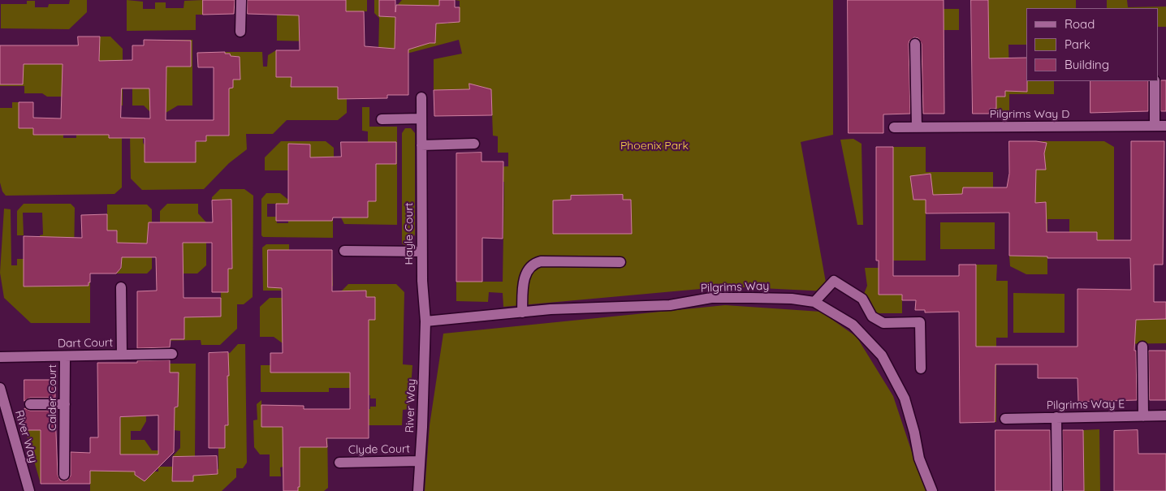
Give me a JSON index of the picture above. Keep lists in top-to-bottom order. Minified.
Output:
{"streets":{"street":["Pilgrims Way D","Hayle Court","Pilgrims Way","Dart Court","Calder Court","Pilgrims Way E","River Way","Clyde Court"]},"crossings":[["Hayle Court","Pilgrims Way"],["Hayle Court","River Way"],["Pilgrims Way","River Way"],["Dart Court","Calder Court"],["River Way","Clyde Court"]],"parks":["Phoenix Park"],"legend":["Road","Park","Building"]}
